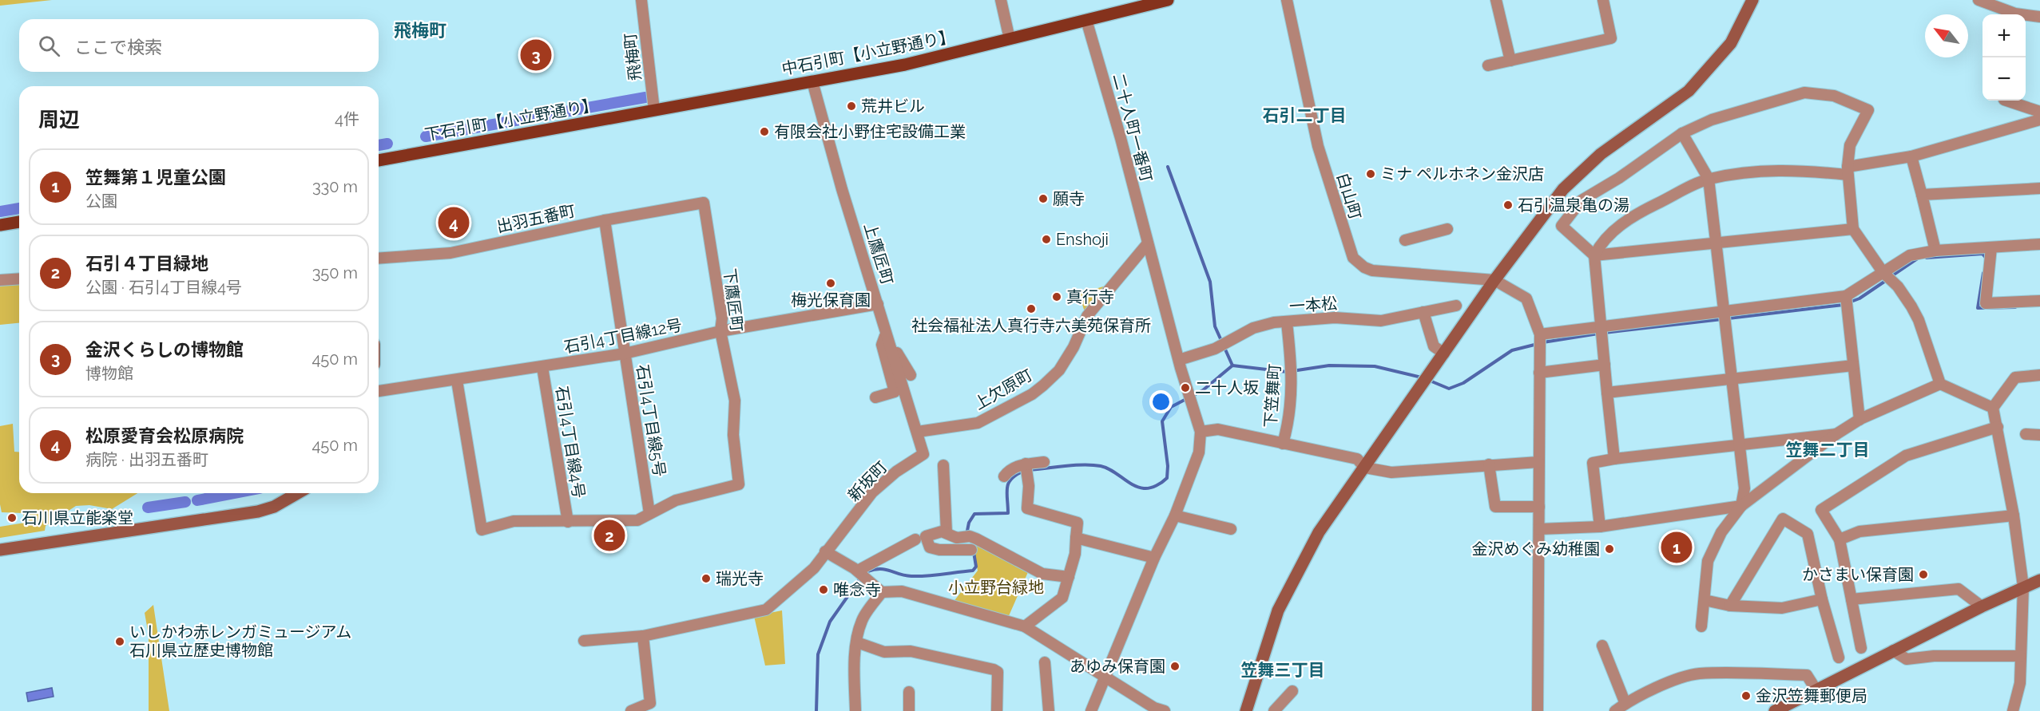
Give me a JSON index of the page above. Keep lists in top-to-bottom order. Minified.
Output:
{"streets":{"main road":["中石引町【小立野通り】","下石引町【小立野通り】"],"street":["飛梅町","二十人町一番町","白山町","出羽五番町","上鷹匠町","下鷹匠町","一本松","石引4丁目線12号","上欠原町","下笠舞町","石引4丁目線5号","石引4丁目線4号","新坂町"]},"crossings":[["中石引町【小立野通り】","飛梅町"],["中石引町【小立野通り】","下石引町【小立野通り】"],["中石引町【小立野通り】","二十人町一番町"],["中石引町【小立野通り】","上鷹匠町"],["飛梅町","下石引町【小立野通り】"],["二十人町一番町","一本松"],["二十人町一番町","上欠原町"],["出羽五番町","下鷹匠町"],["出羽五番町","石引4丁目線5号"],["上鷹匠町","石引4丁目線12号"],["上鷹匠町","上欠原町"],["上鷹匠町","新坂町"],["下鷹匠町","石引4丁目線12号"],["下鷹匠町","石引4丁目線5号"],["一本松","下笠舞町"],["石引4丁目線12号","石引4丁目線5号"],["石引4丁目線12号","石引4丁目線4号"],["上欠原町","新坂町"]],"districts":["飛梅町","石引二丁目","笠舞二丁目","笠舞三丁目"],"parks":["小立野台緑地"],"places":["荒井ビル","有限会社小野住宅設備工業","ミナ ペルホネン金沢店","願寺","石引温泉亀の湯","Enshoji","梅光保育園","真行寺","社会福祉法人真行寺六美苑保育所","二十人坂","石川県立能楽堂","金沢めぐみ幼稚園","かさまい保育園","瑞光寺","唯念寺","いしかわ赤レンガミュージアム 石川県立歴史博物館","あゆみ保育園","金沢笠舞郵便局"],"north":"top left","page":{"map_buttons":["+","−"],"search":"ここで検索","pins":["3","4","2","1"],"heading":["周辺","4件"],"list":[{"mark":"1","name":"笠舞第１児童公園","note":"公園","value":"330 m"},{"mark":"2","name":"石引４丁目緑地","note":"公園 · 石引4丁目線4号","value":"350 m"},{"mark":"3","name":"金沢くらしの博物館","note":"博物館","value":"450 m"},{"mark":"4","name":"松原愛育会松原病院","note":"病院 · 出羽五番町","value":"450 m"}]}}
